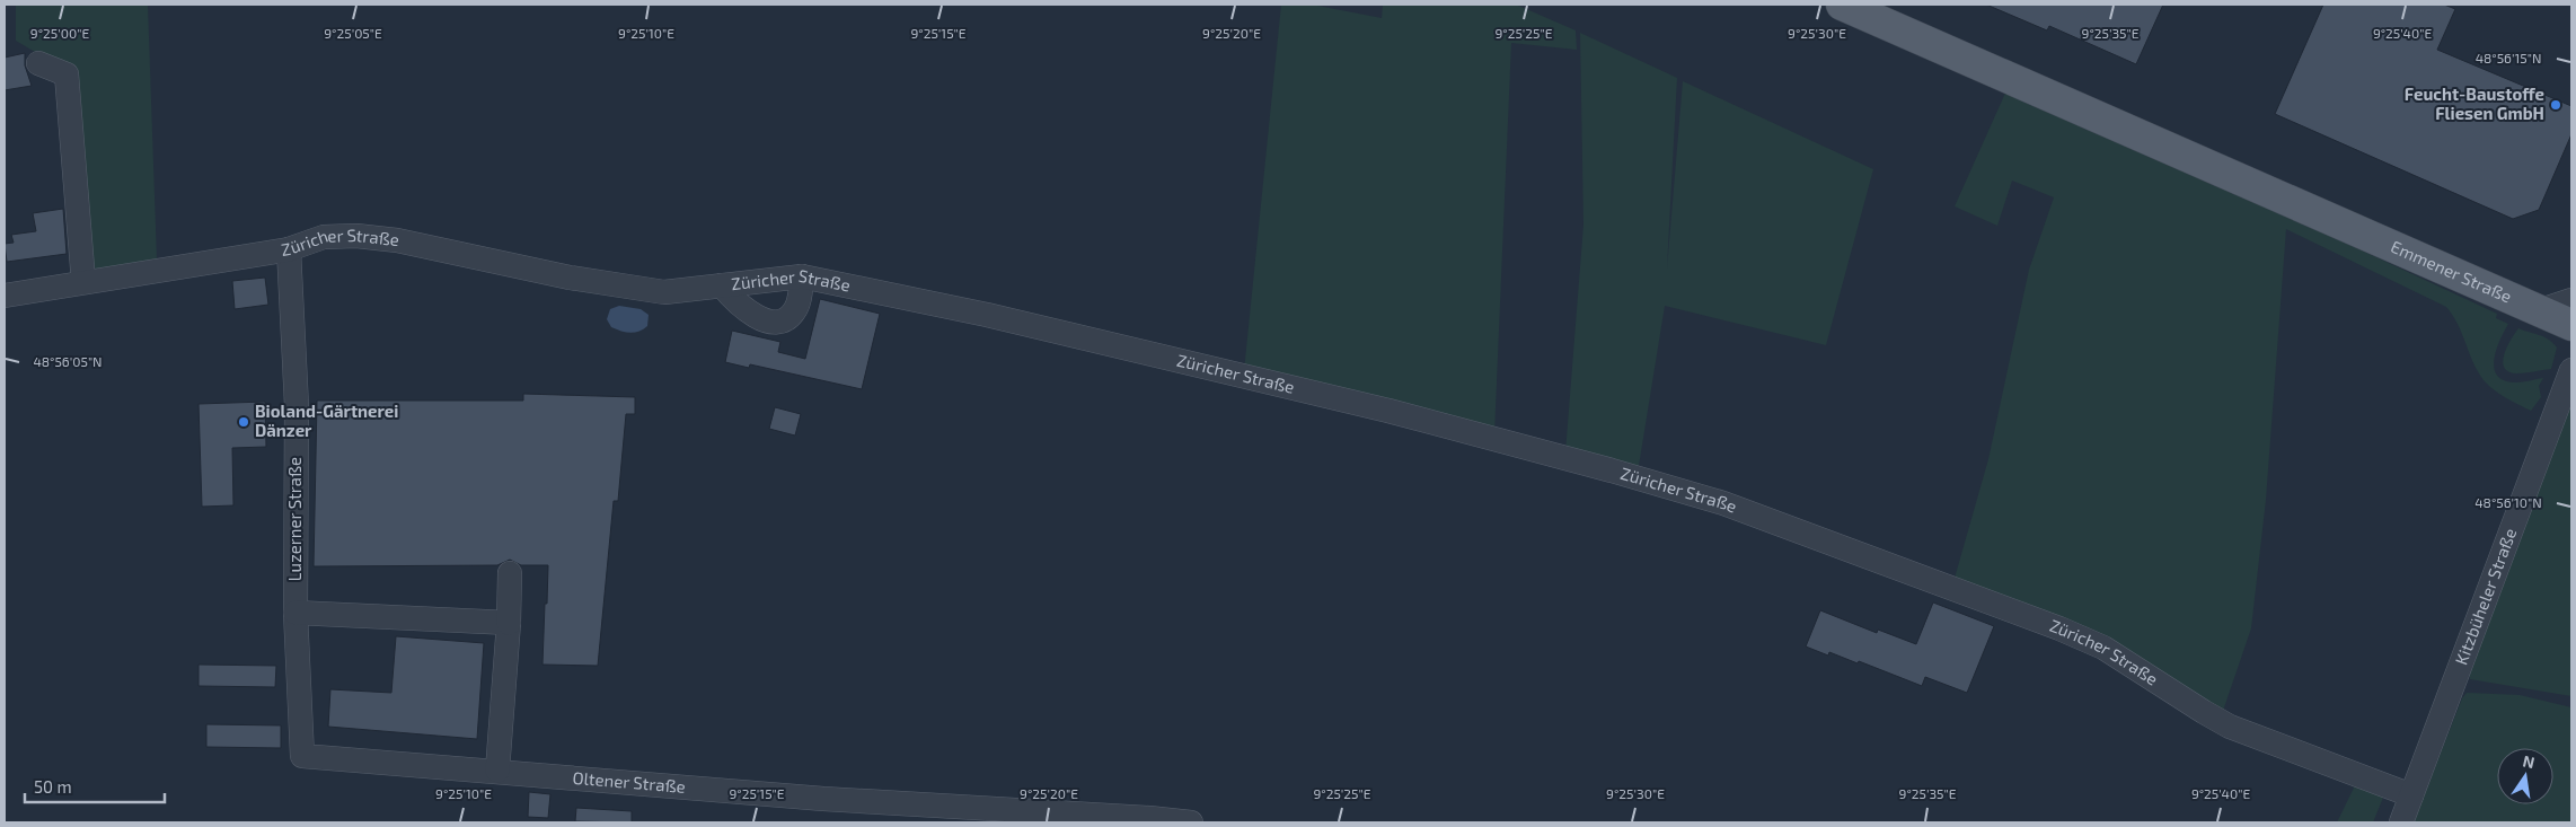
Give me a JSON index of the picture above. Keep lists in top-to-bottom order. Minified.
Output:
{"streets":{"main road":["Emmener Straße"],"street":["Züricher Straße","Luzerner Straße","Kitzbüheler Straße","Oltener Straße"]},"crossings":[["Züricher Straße","Luzerner Straße"],["Züricher Straße","Kitzbüheler Straße"],["Luzerner Straße","Oltener Straße"]],"places":["Feucht-Baustoffe Fliesen GmbH","Bioland-Gärtnerei Dänzer"],"scale_bar":"50 m","north":"top","coordinates":["9°25'00\"E","9°25'05\"E","9°25'10\"E","9°25'15\"E","9°25'20\"E","9°25'25\"E","9°25'30\"E","9°25'35\"E","9°25'40\"E","48°56'15\"N","48°56'05\"N","48°56'10\"N"]}
